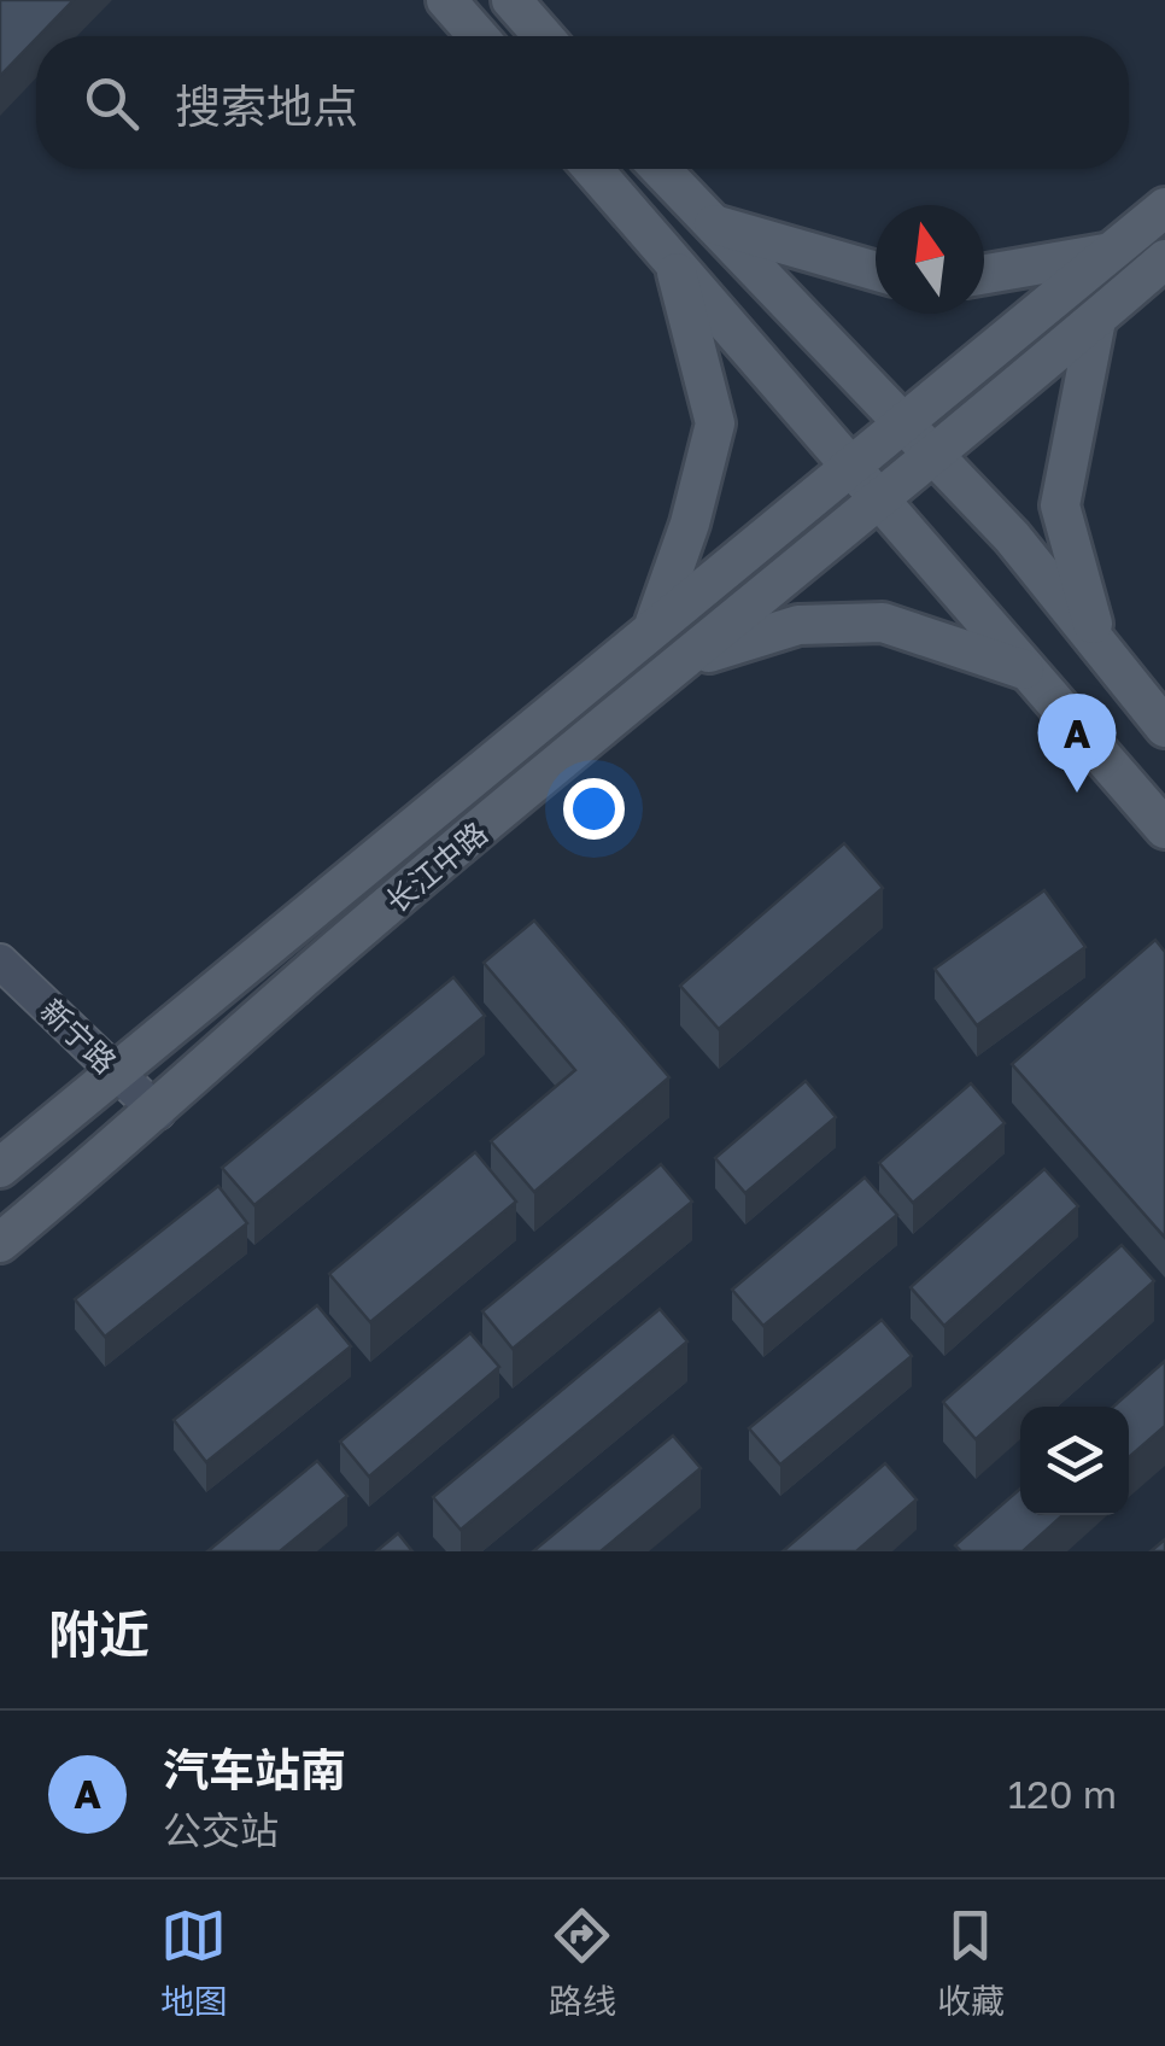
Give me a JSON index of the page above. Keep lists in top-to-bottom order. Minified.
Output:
{"streets":{"main road":["长江中路"],"street":["新宁路"]},"crossings":[["长江中路","新宁路"]],"north":"top","page":{"search":"搜索地点","pins":"A","heading":"附近","list":[{"mark":"A","name":"汽车站南","note":"公交站","value":"120 m"}],"nav":["地图","路线","收藏"]}}
